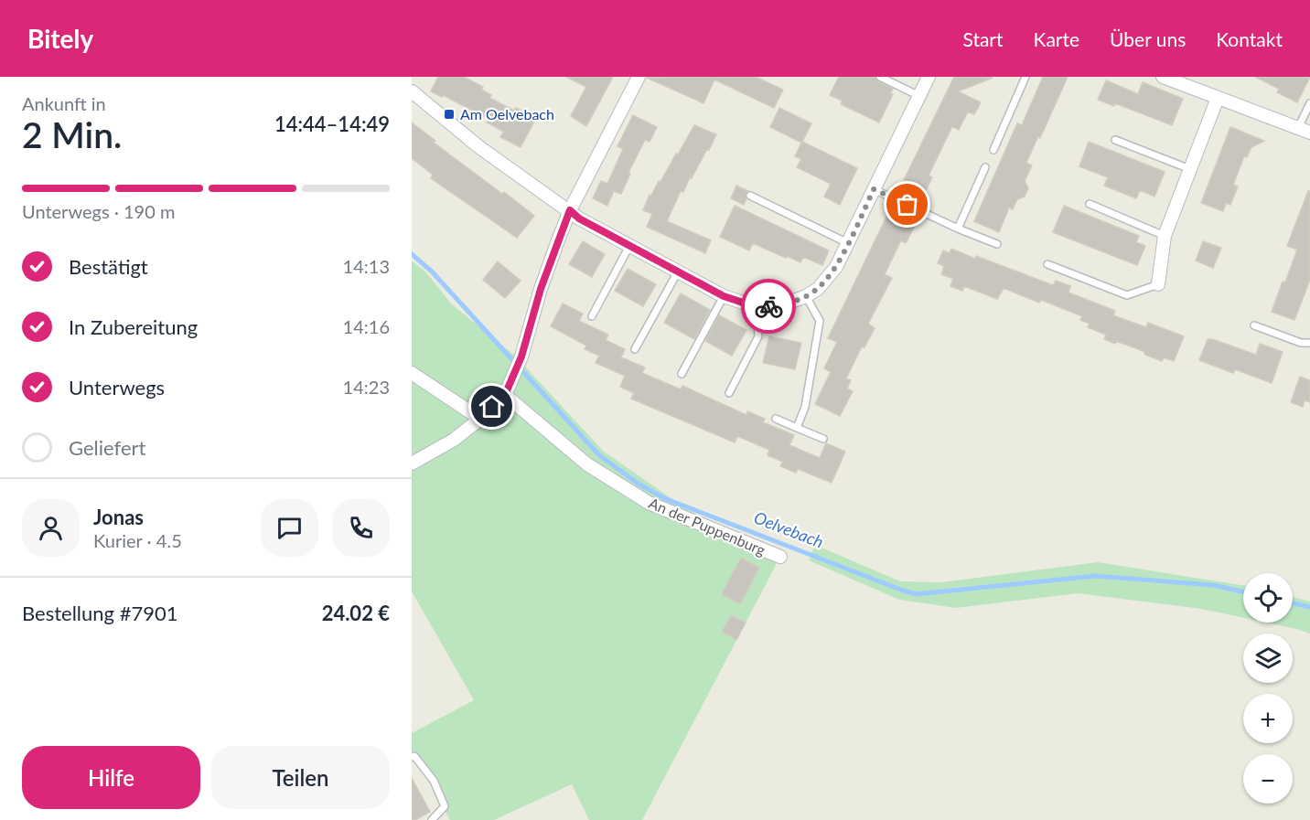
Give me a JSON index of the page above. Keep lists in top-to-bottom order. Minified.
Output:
{"streets":{"street":["An der Puppenburg"]},"water":["Oelvebach"],"places":{"transit":["Am Oelvebach"]},"page":{"header":"Bitely","nav":["Start","Karte","Über uns","Kontakt"],"heading":["2 Min.","Ankunft in","14:44–14:49"],"panel":["Jonas","Kurier · 4.5","Bestellung #7901","24.02 €"],"bar":"Unterwegs · 190 m","list":[["Bestätigt","14:13"],["In Zubereitung","14:16"],["Unterwegs","14:23"],"Geliefert"],"map_buttons":["+","−"],"buttons":["Hilfe","Teilen"]}}
